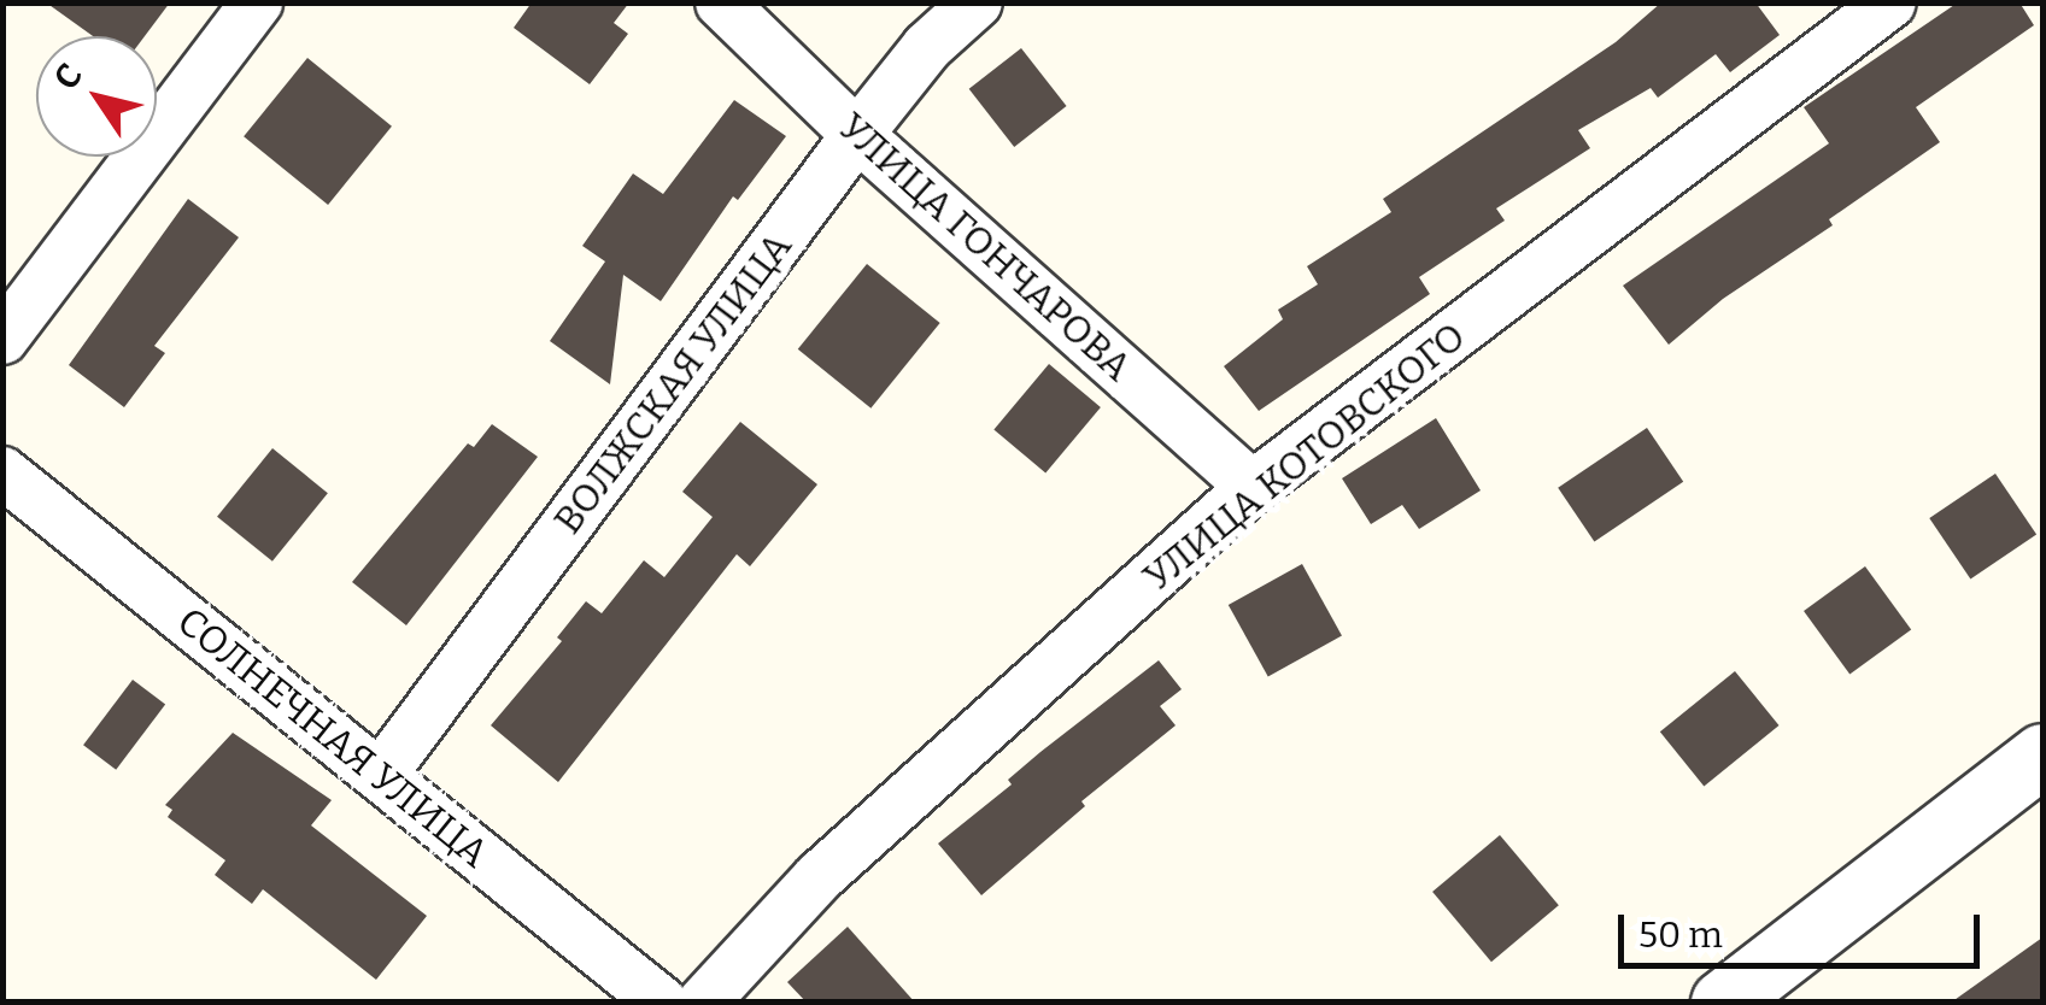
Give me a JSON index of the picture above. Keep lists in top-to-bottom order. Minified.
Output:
{"streets":{"street":["УЛИЦА ГОНЧАРОВА","ВОЛЖСКАЯ УЛИЦА","УЛИЦА КОТОВСКОГО","СОЛНЕЧНАЯ УЛИЦА"]},"crossings":[["УЛИЦА ГОНЧАРОВА","ВОЛЖСКАЯ УЛИЦА"],["УЛИЦА ГОНЧАРОВА","УЛИЦА КОТОВСКОГО"],["ВОЛЖСКАЯ УЛИЦА","СОЛНЕЧНАЯ УЛИЦА"]],"scale_bar":"50 m","north":"top left"}
